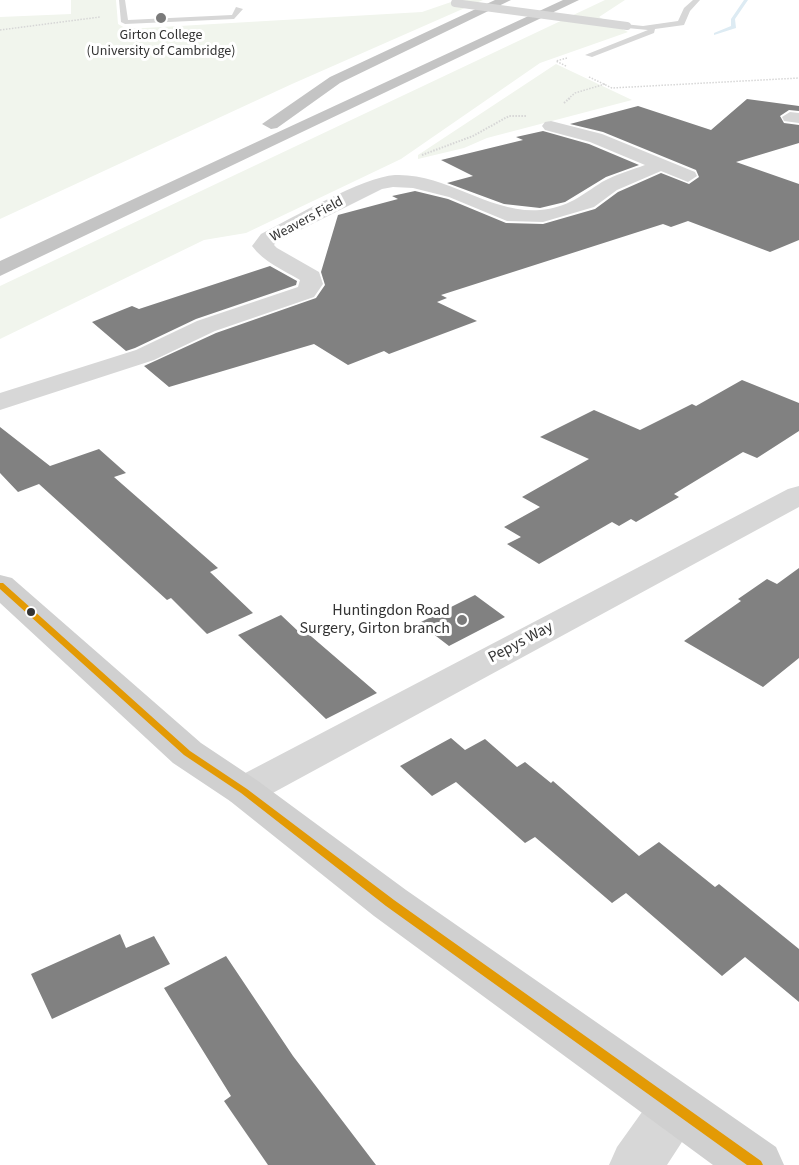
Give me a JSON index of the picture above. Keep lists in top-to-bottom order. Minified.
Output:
{"streets":{"street":["Weavers Field","Pepys Way"]},"places":["Girton College (University of Cambridge)","Huntingdon Road Surgery, Girton branch"]}
